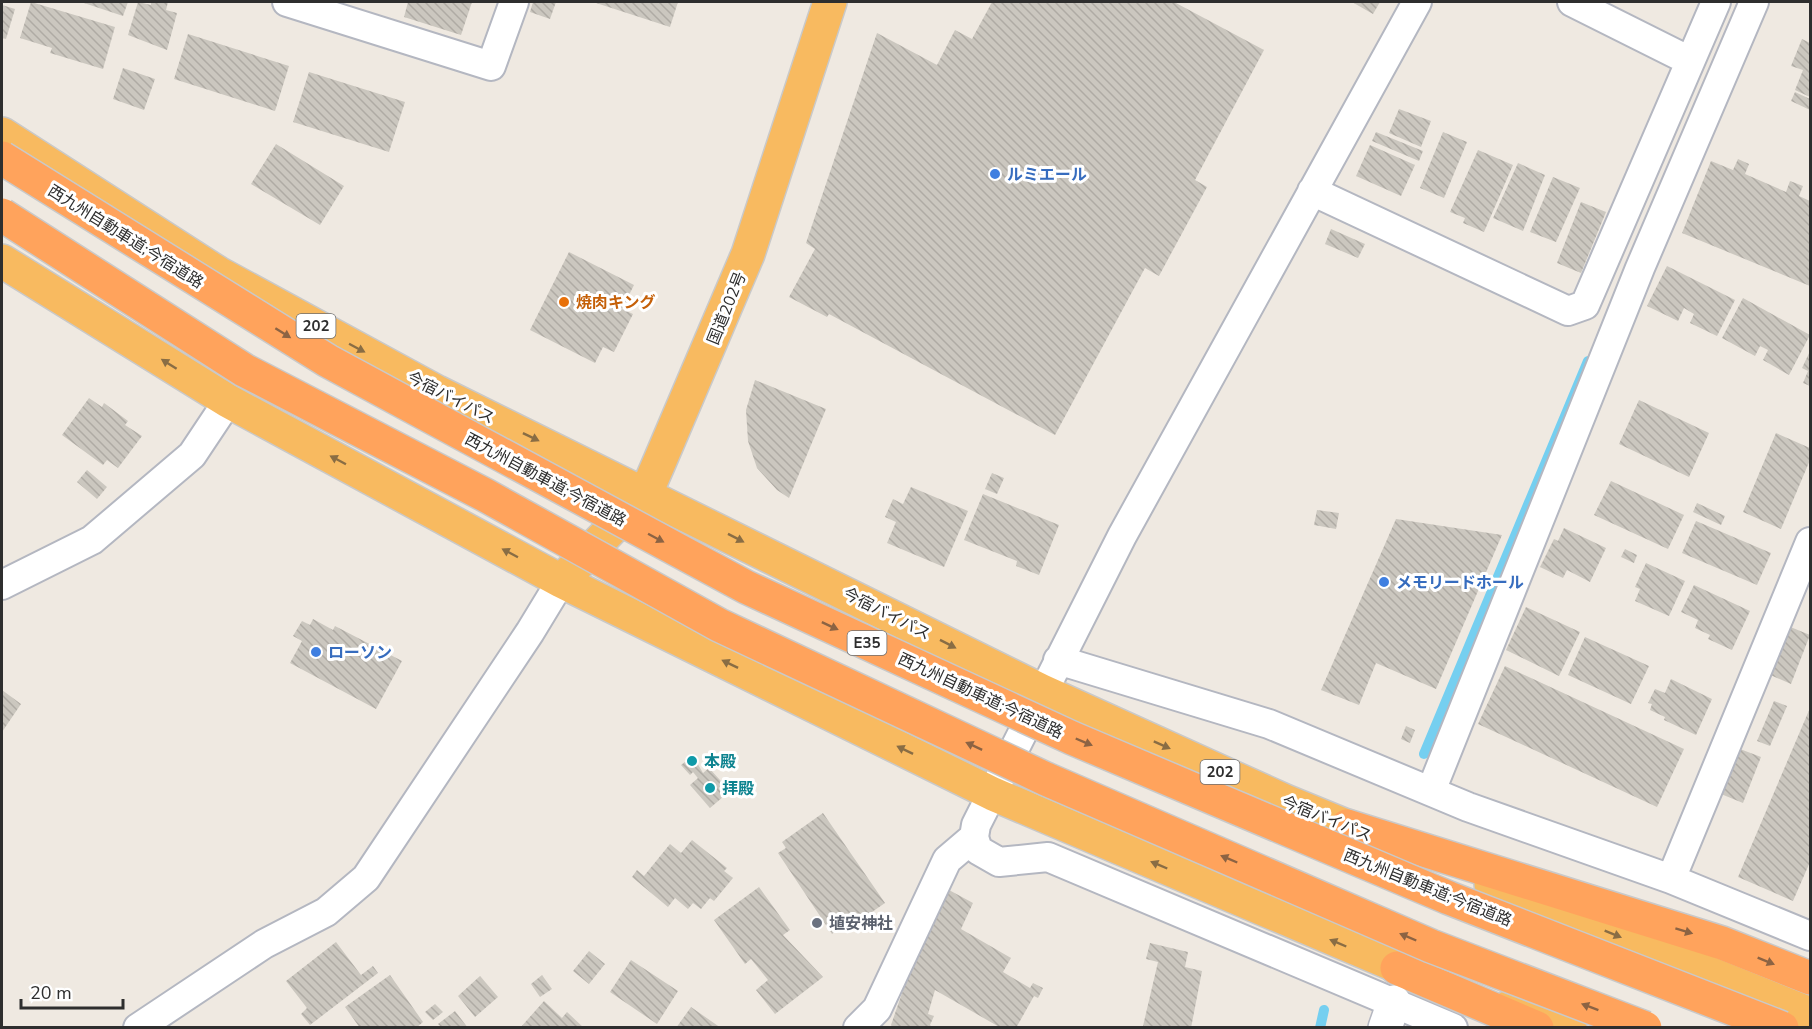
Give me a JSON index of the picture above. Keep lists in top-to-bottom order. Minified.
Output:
{"streets":{"highway":["西九州自動車道;今宿道路","国道202号","202","今宿バイパス","E35"]},"crossings":[["国道202号","今宿バイパス"]],"places":["ルミエール","焼肉キング","メモリードホール","ローソン","本殿","拝殿","埴安神社"],"scale_bar":"20 m"}
